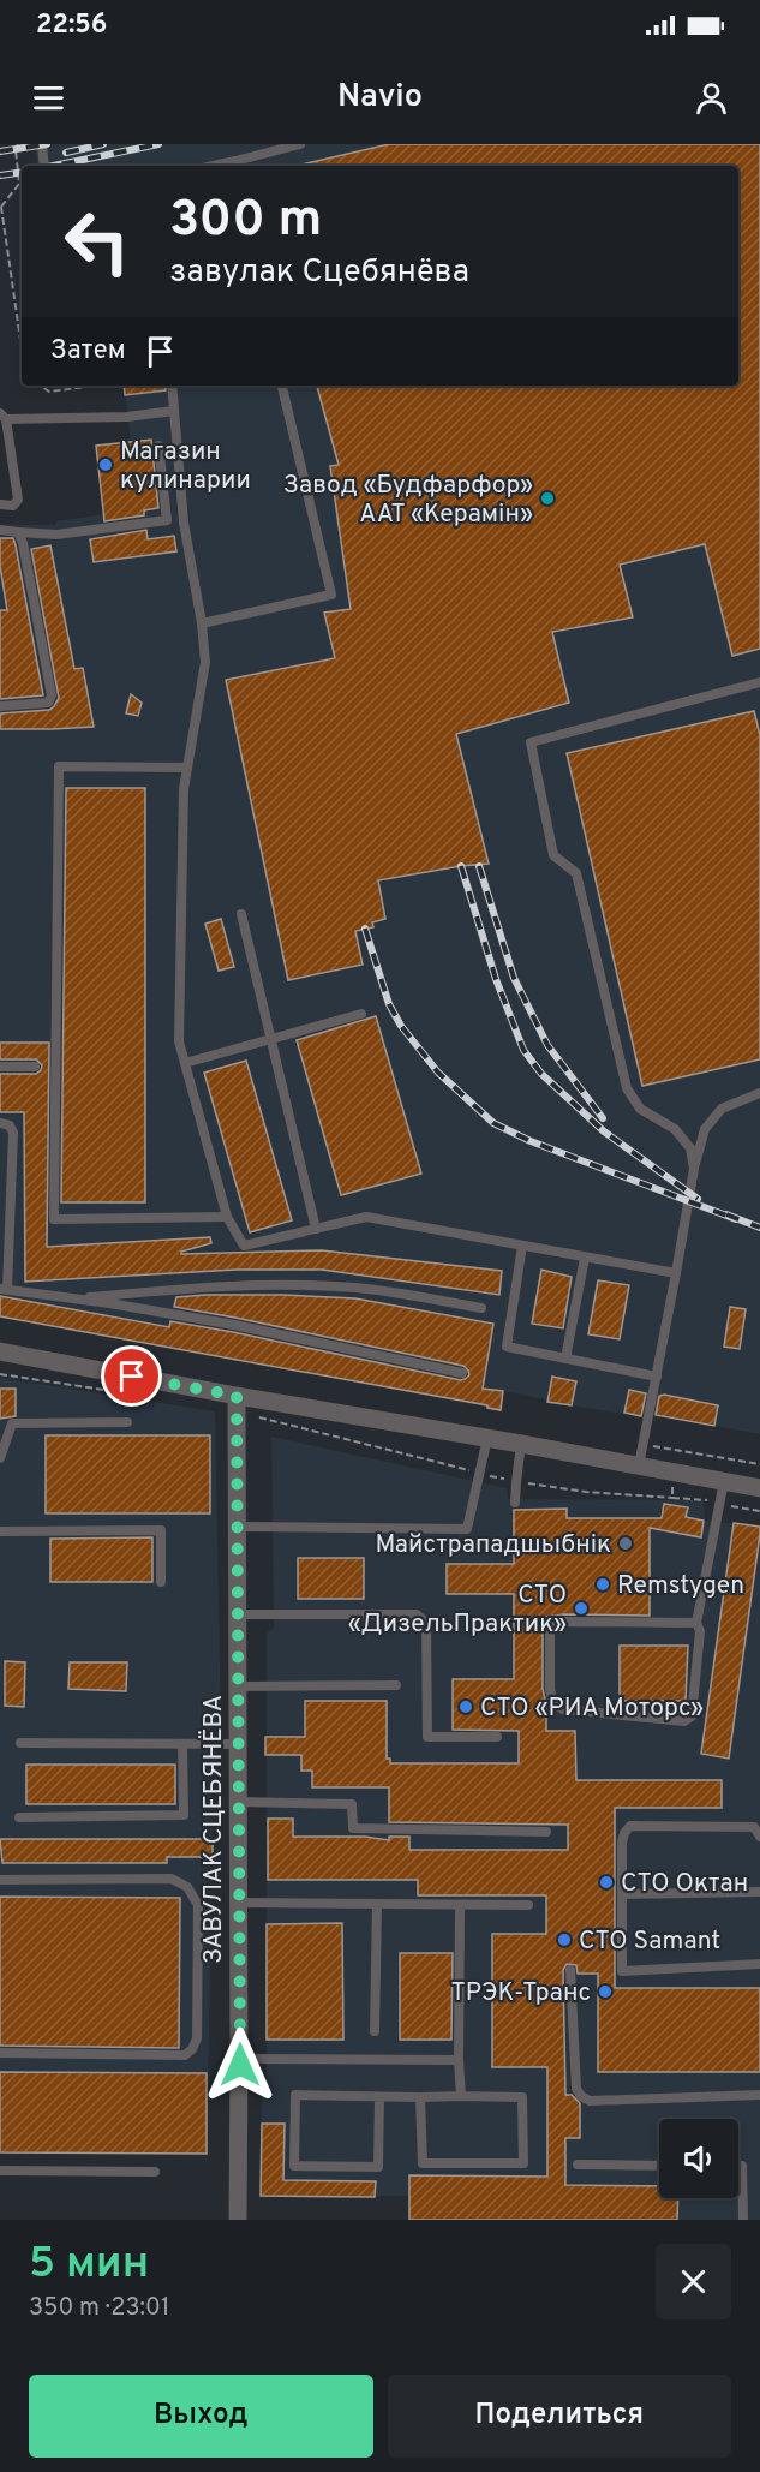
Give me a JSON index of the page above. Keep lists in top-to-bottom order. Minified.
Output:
{"streets":{"street":["ЗАВУЛАК СЦЕБЯНЁВА"]},"places":["Магазин кулинарии","Завод «Будфарфор» ААТ «Керамін»","Майстрападшыбнік","Remstygen","СТО «ДизельПрактик»","СТО «РИА Моторс»","СТО Октан","СТО Samant","ТРЭК-Транс"],"page":{"status":"22:56","header":"Navio","turn":["300 m","завулак Сцебянёва"],"then":"Затем","heading":["5 мин","350 m · 23:01"],"buttons":["Выход","Поделиться"]}}
